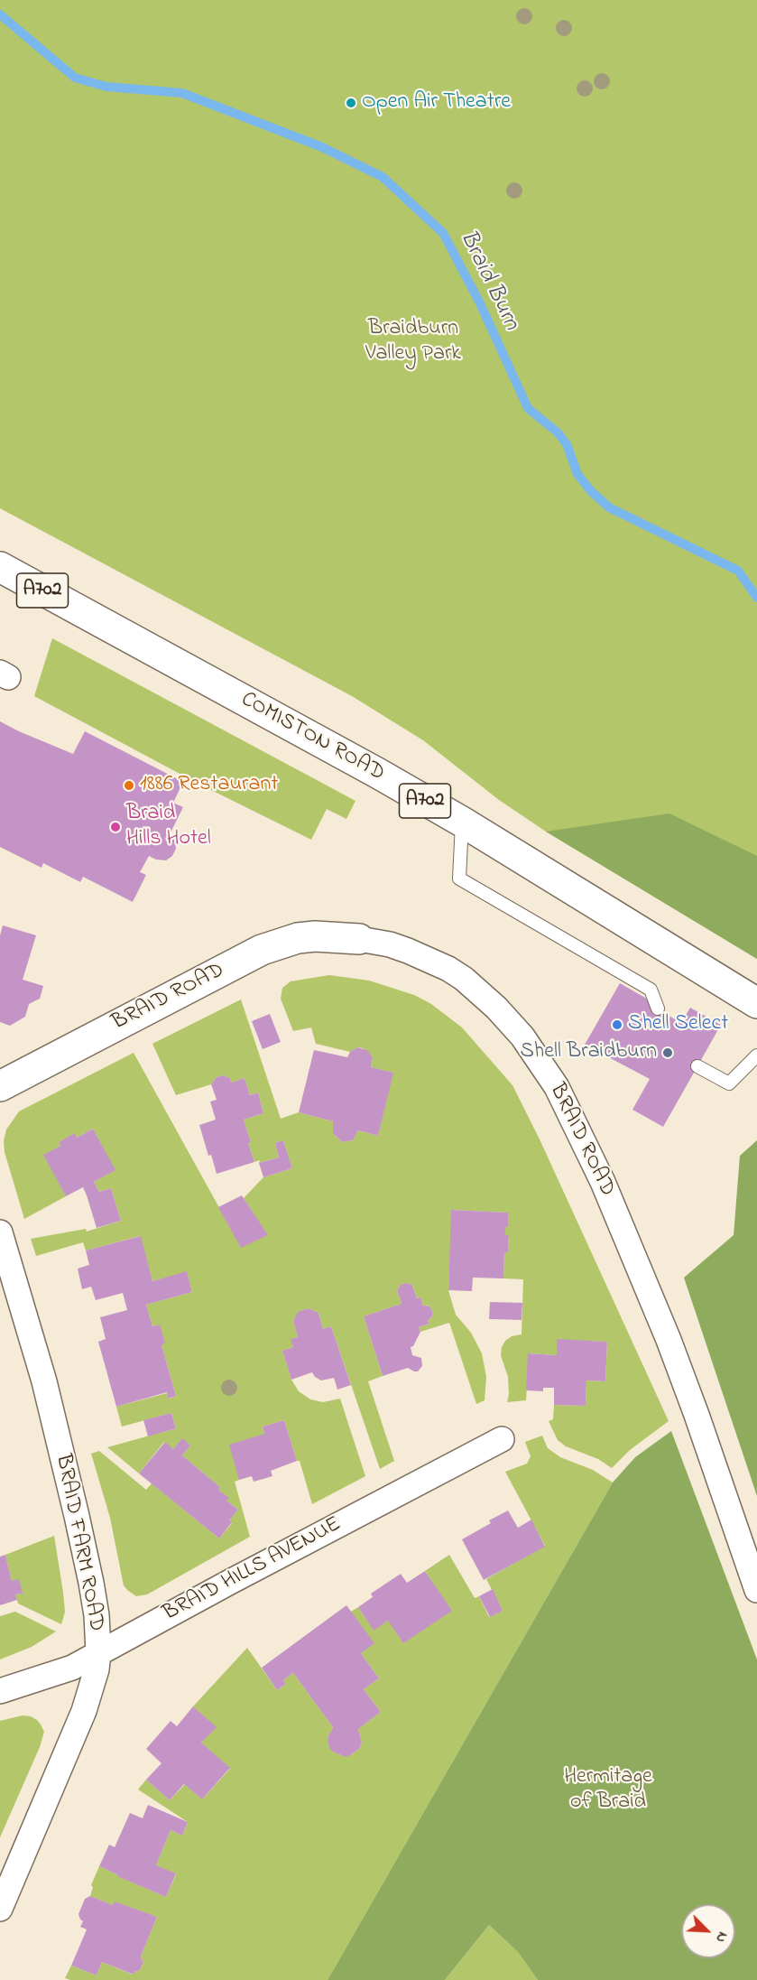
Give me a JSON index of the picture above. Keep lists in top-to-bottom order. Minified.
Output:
{"streets":{"main road":["A702","COMISTON ROAD","BRAID ROAD"],"street":["BRAID FARM ROAD","BRAID HILLS AVENUE"]},"crossings":[["BRAID FARM ROAD","BRAID HILLS AVENUE"]],"water":["Braid Burn"],"parks":["Braidburn Valley Park","Hermitage of Braid"],"places":["Open Air Theatre","1886 Restaurant","Braid Hills Hotel","Shell Select","Shell Braidburn"],"north":"bottom right"}
